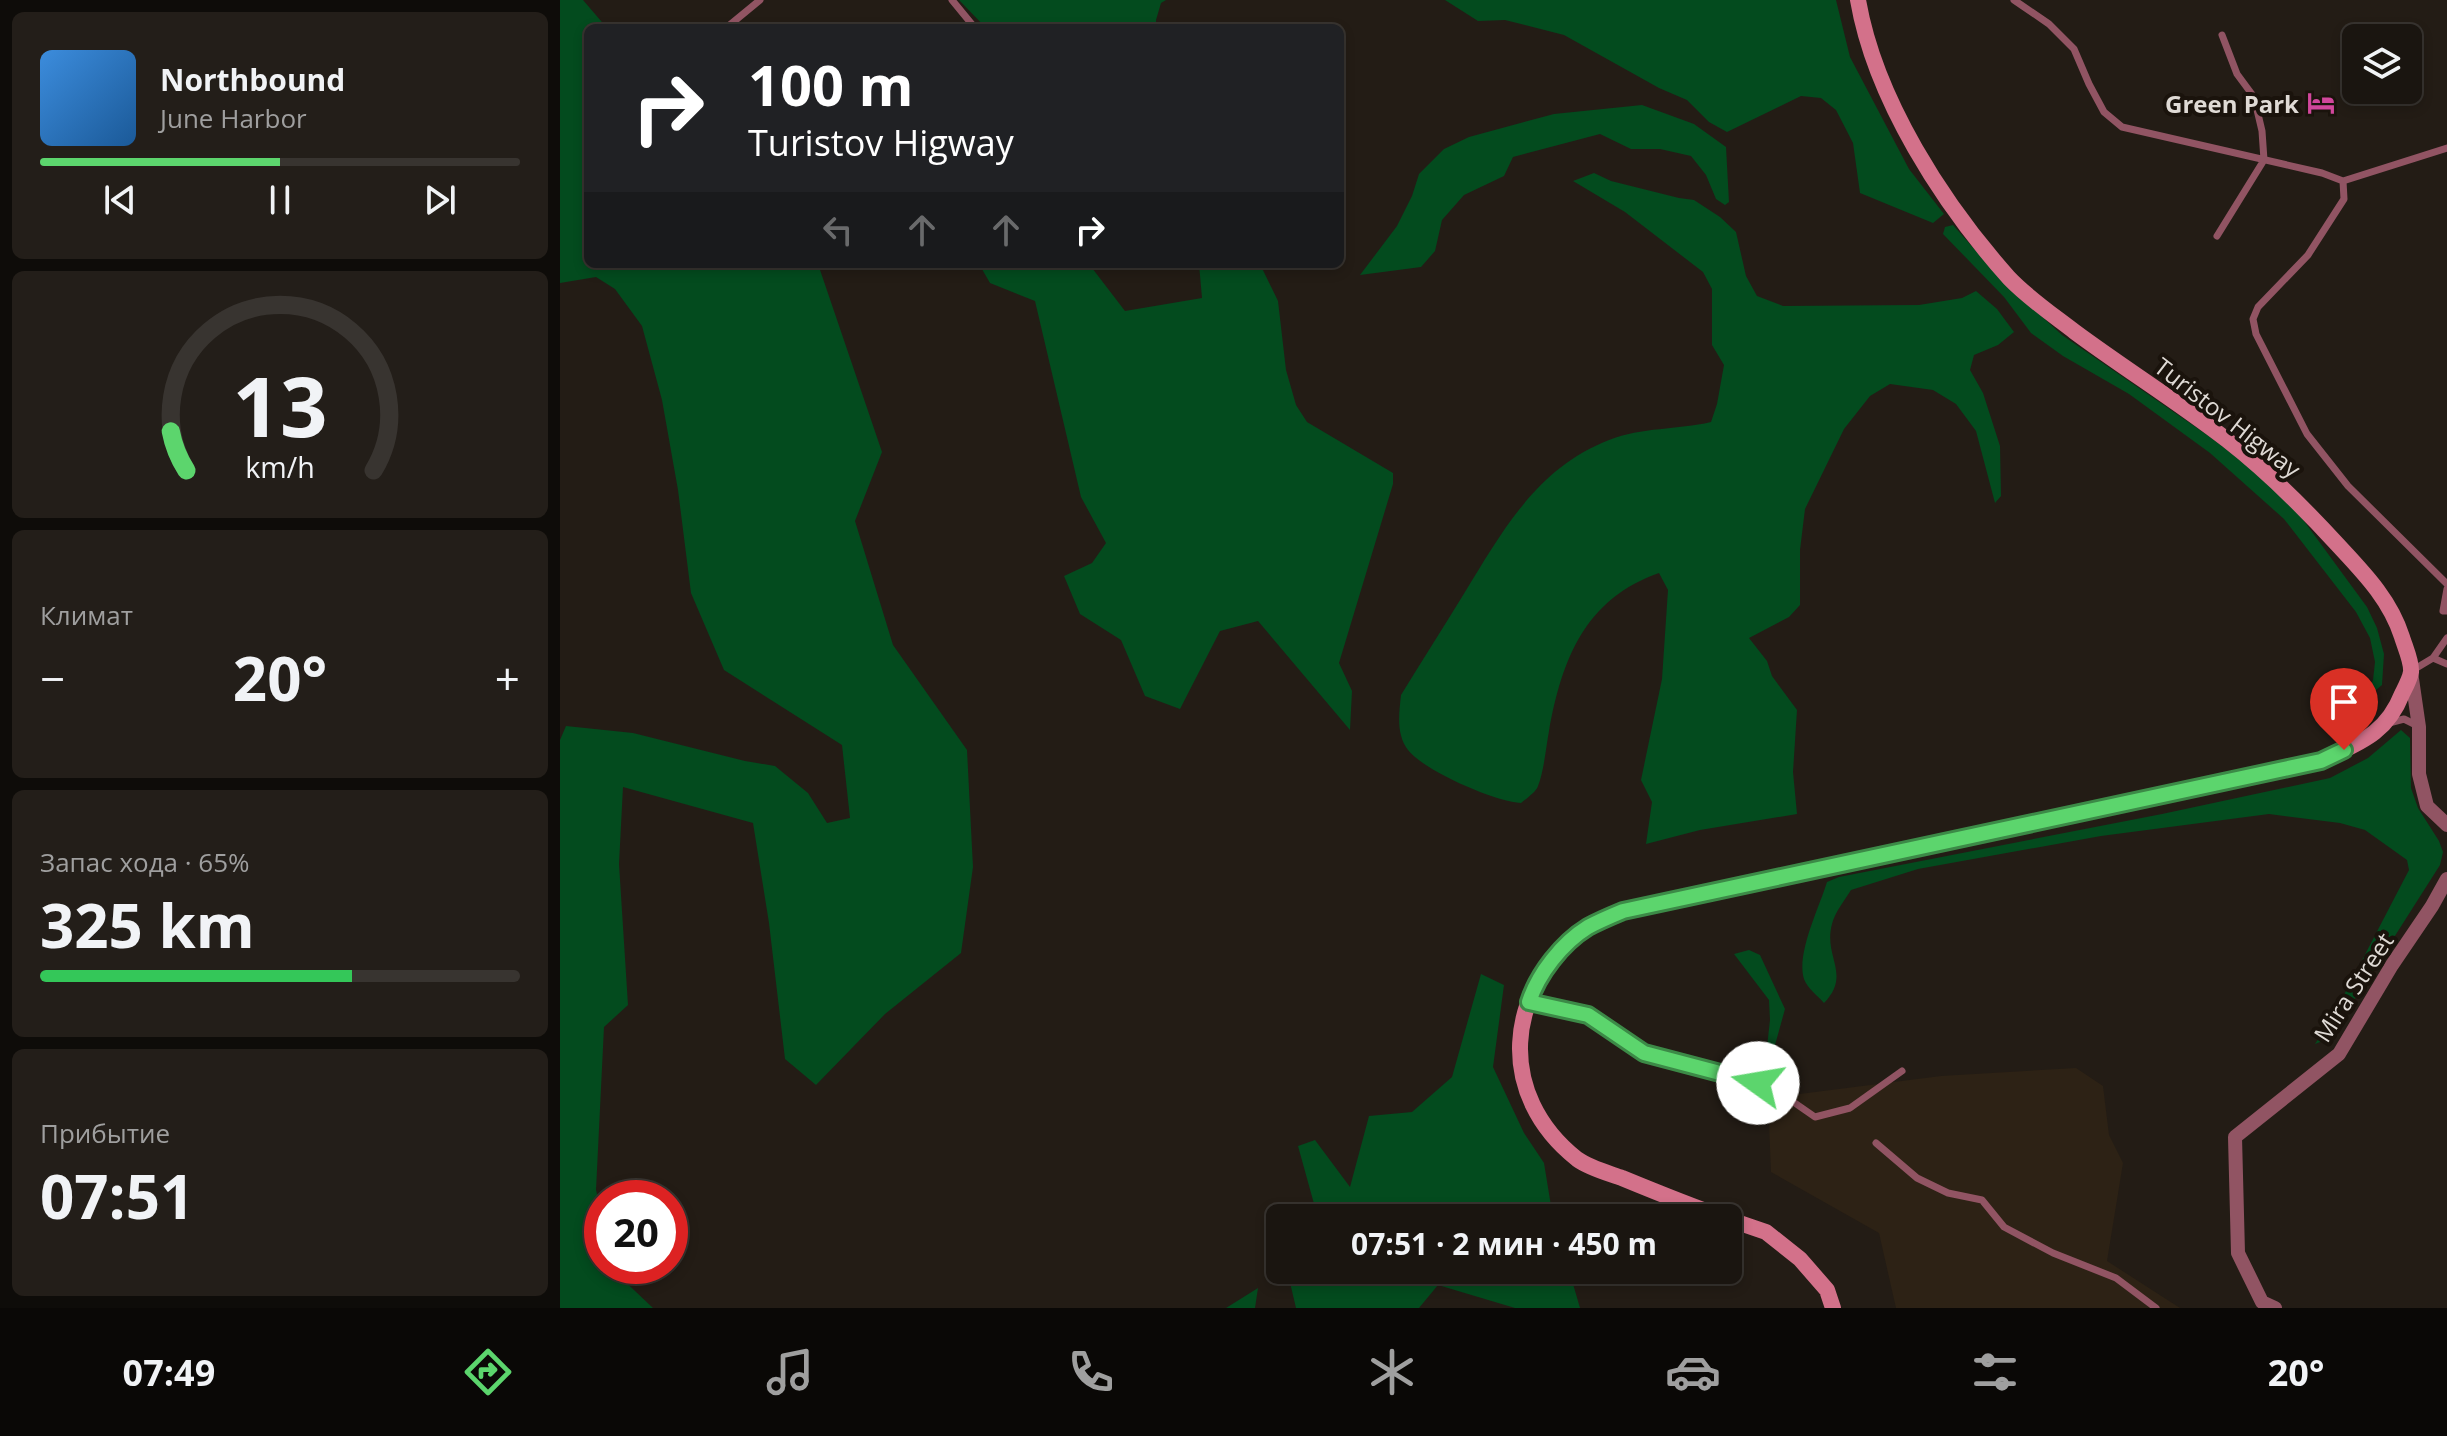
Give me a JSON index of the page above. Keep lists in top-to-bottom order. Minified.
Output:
{"streets":{"main road":["Turistov Higway"],"street":["Mira Street"]},"places":{"hotel":["Green Park"]},"page":{"turn":["100 m","Turistov Higway"],"song":["Northbound","June Harbor"],"tile":["Климат",["Запас хода · 65%","325 km"],["Прибытие","07:51"]],"heat":["−","20°","+"],"limit":"20","trip":"07:51 · 2 мин · 450 m","tabs":["07:49","20°"],"gauge":["13","km/h"]}}
